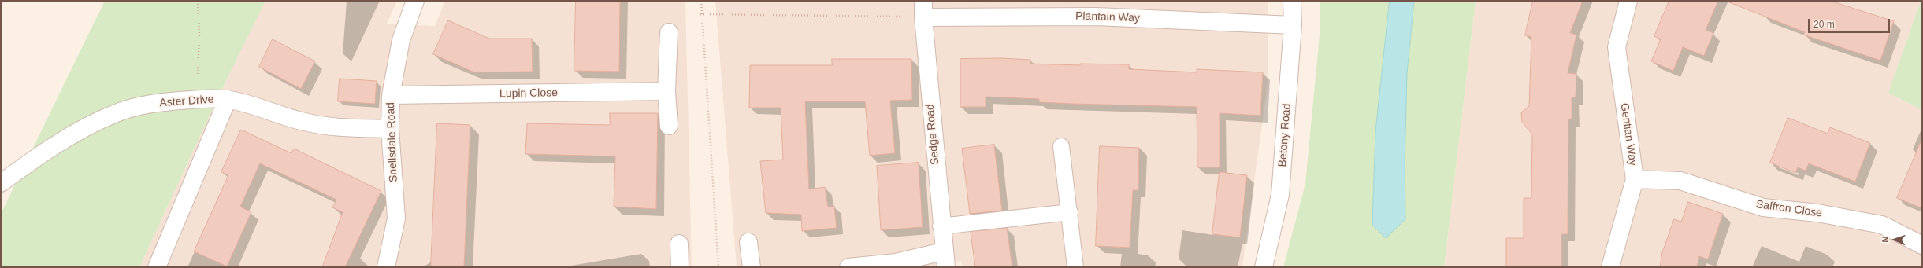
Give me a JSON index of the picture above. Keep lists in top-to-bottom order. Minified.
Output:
{"streets":{"street":["Plantain Way","Lupin Close","Aster Drive","Sedge Road","Gentian Way","Betony Road","Snellsdale Road","Saffron Close"]},"crossings":[["Plantain Way","Sedge Road"],["Plantain Way","Betony Road"],["Lupin Close","Snellsdale Road"],["Aster Drive","Snellsdale Road"],["Gentian Way","Saffron Close"]],"scale_bar":"20 m","north":"left"}
